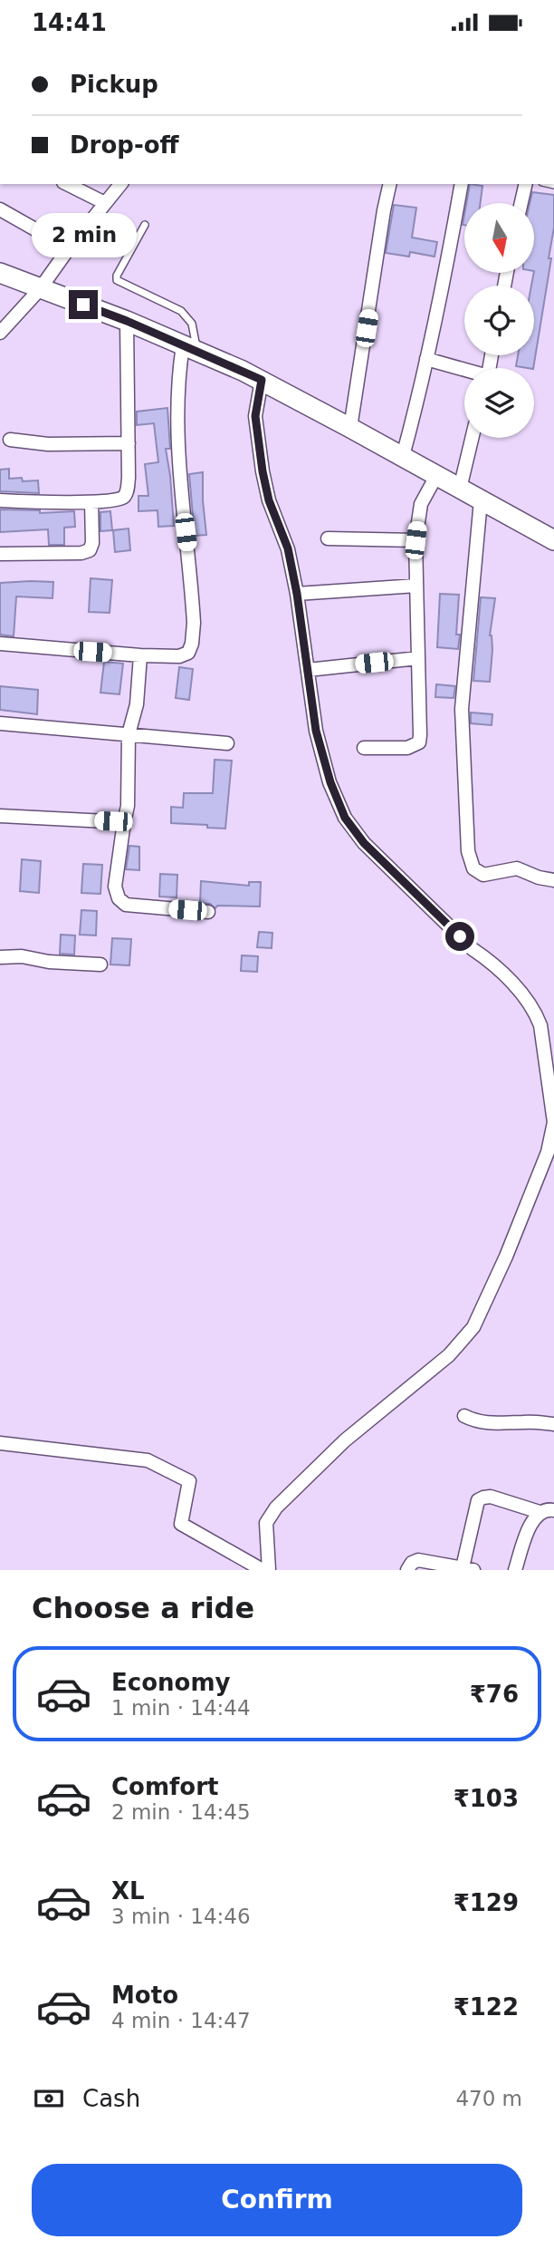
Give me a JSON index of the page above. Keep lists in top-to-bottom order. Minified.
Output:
{"north":"bottom","page":{"status":"14:41","banner":["Pickup","Drop-off"],"bubble":"2 min","heading":"Choose a ride","list":[{"name":"Economy","note":"1 min · 14:44","value":"₹76"},{"name":"Comfort","note":"2 min · 14:45","value":"₹103"},{"name":"XL","note":"3 min · 14:46","value":"₹129"},{"name":"Moto","note":"4 min · 14:47","value":"₹122"}],"pay":["Cash","470 m"],"buttons":"Confirm"}}
